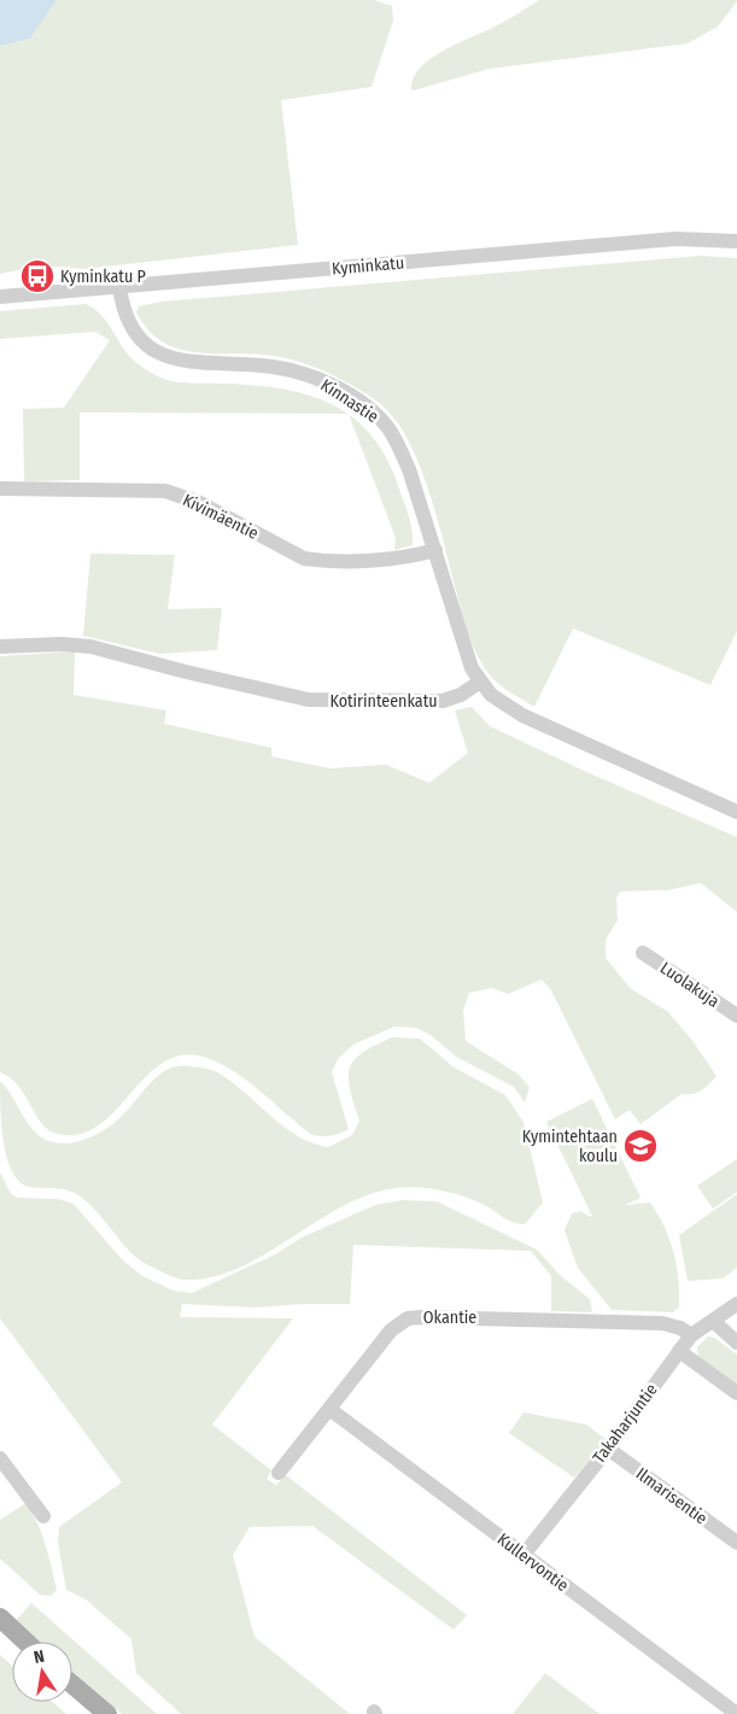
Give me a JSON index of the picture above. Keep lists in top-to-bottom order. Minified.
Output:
{"streets":{"street":["Kyminkatu","Kinnastie","Kivimäentie","Kotirinteenkatu","Luolakuja","Okantie","Takaharjuntie","Ilmarisentie","Kullervontie"]},"crossings":[["Kyminkatu","Kinnastie"],["Kinnastie","Kivimäentie"],["Kinnastie","Kotirinteenkatu"],["Okantie","Takaharjuntie"],["Okantie","Kullervontie"],["Takaharjuntie","Ilmarisentie"],["Takaharjuntie","Kullervontie"]],"places":{"bus stop":["Kyminkatu P"],"school or university":["Kymintehtaan koulu"]},"north":"top"}
